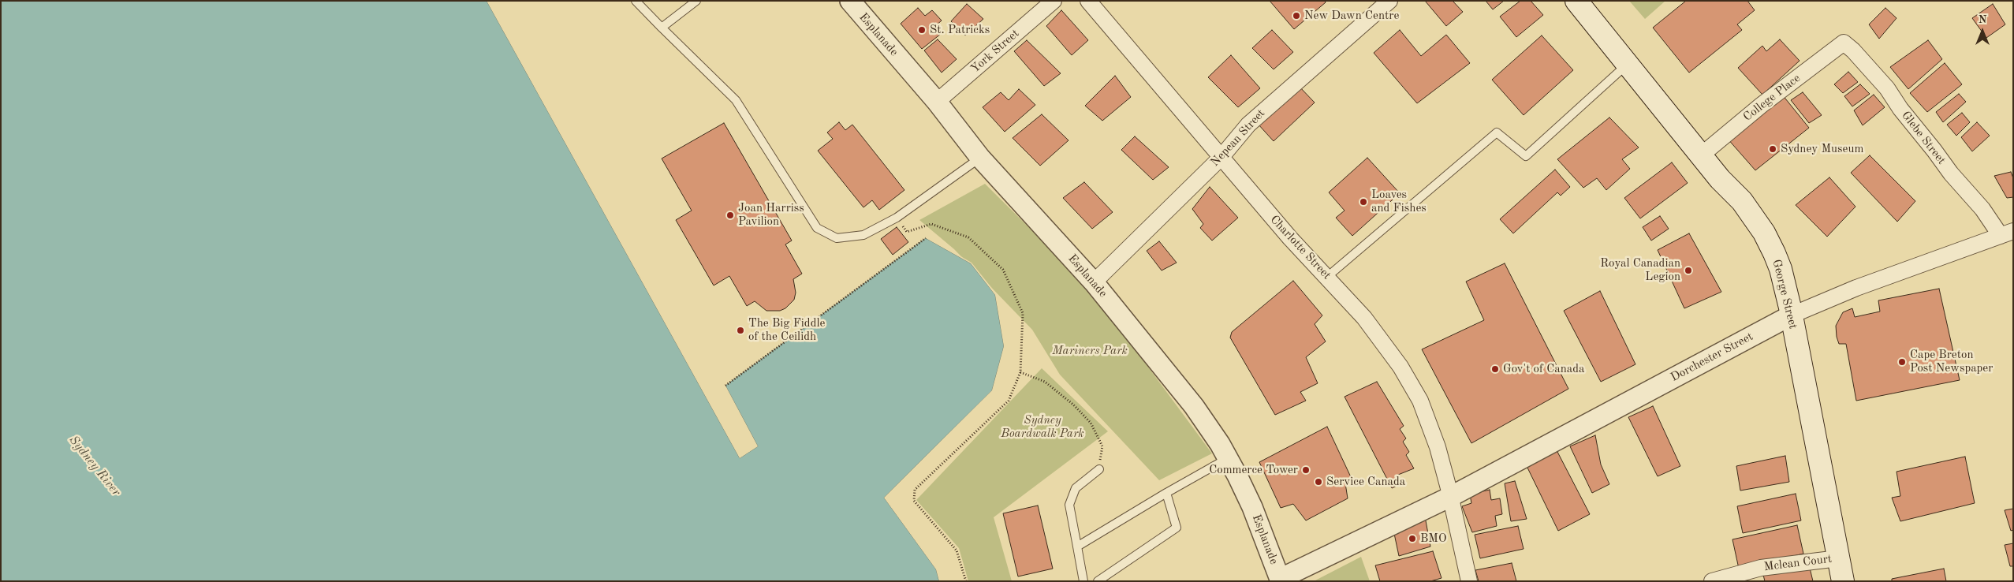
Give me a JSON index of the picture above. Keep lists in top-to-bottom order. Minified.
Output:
{"streets":{"main road":["George Street"],"street":["Esplanade","York Street","College Place","Nepean Street","Glebe Street","Charlotte Street","Dorchester Street","Mclean Court"]},"crossings":[["Esplanade","York Street"],["Esplanade","Nepean Street"],["Esplanade","Dorchester Street"],["College Place","Glebe Street"],["College Place","George Street"],["Nepean Street","Charlotte Street"],["Glebe Street","Dorchester Street"],["Charlotte Street","Dorchester Street"],["George Street","Dorchester Street"],["George Street","Mclean Court"]],"water":["Sydney River"],"parks":["Mariners Park","Sydney Boardwalk Park"],"places":["New Dawn Centre","St. Patricks","Sydney Museum","Loaves and Fishes","Joan Harriss Pavilion","Royal Canadian Legion","The Big Fiddle of the Ceilidh","Cape Breton Post Newspaper","Gov't of Canada","Commerce Tower","Service Canada","BMO"],"north":"top"}
